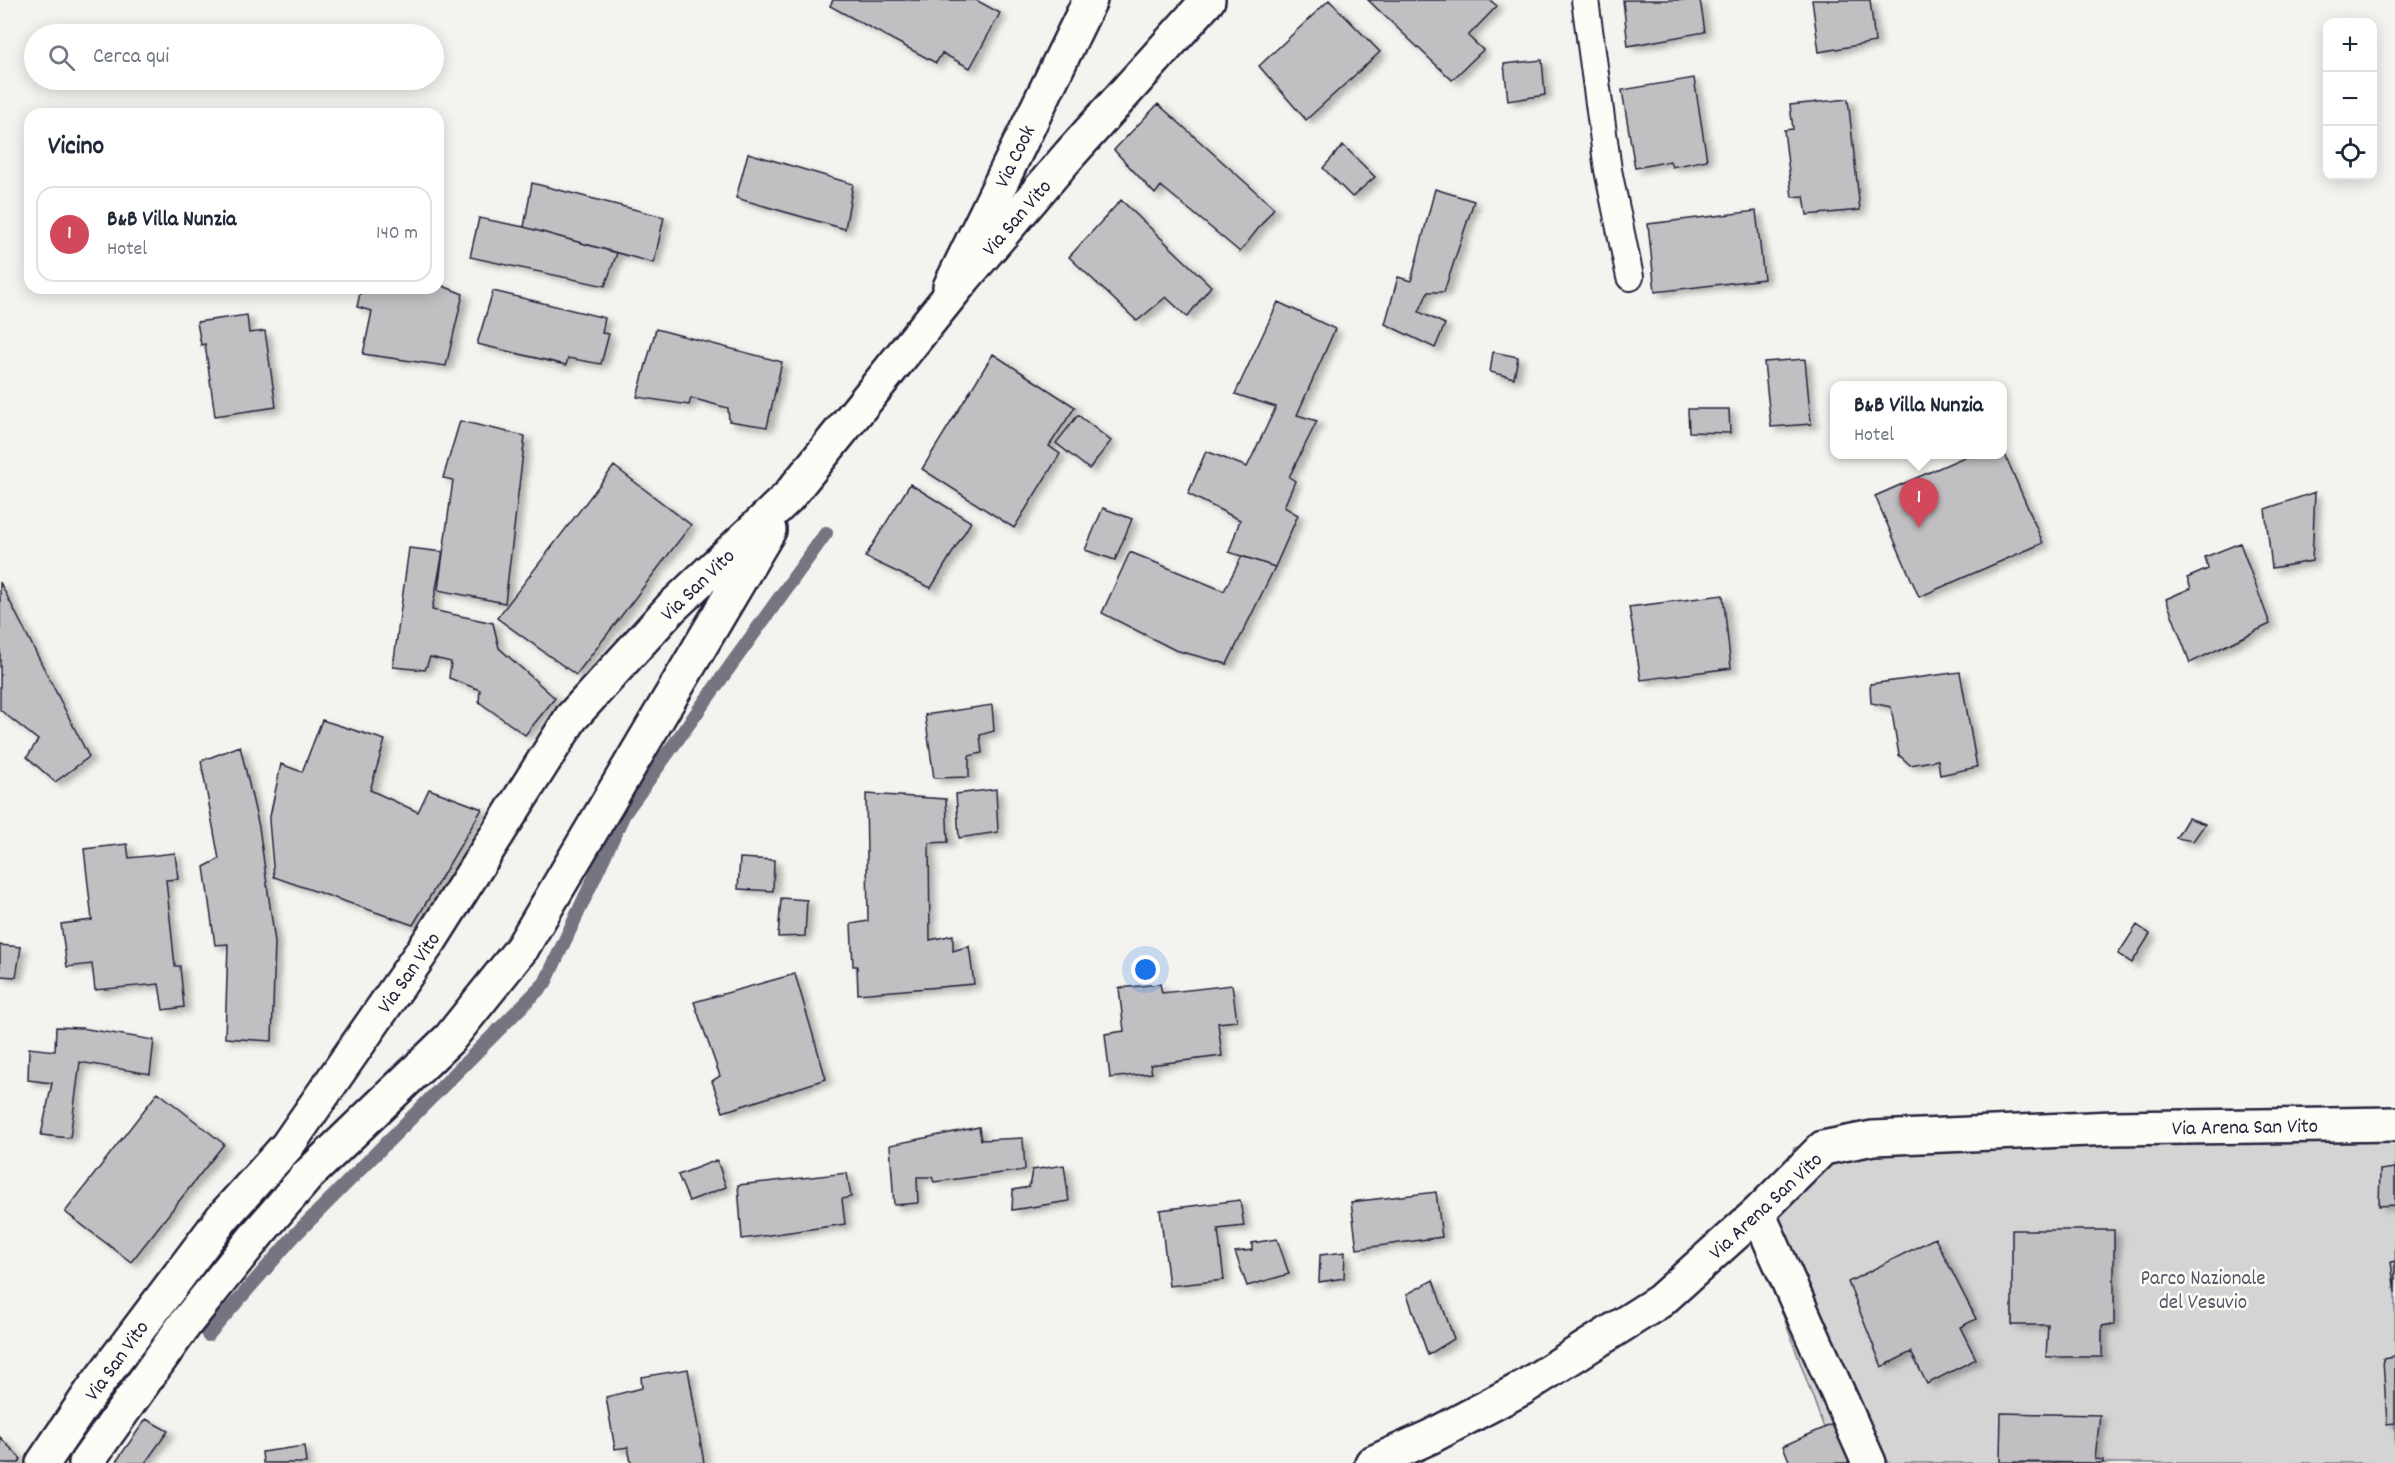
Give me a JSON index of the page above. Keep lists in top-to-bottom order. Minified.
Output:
{"streets":{"street":["Via Cook","Via San Vito","Via Arena San Vito"]},"crossings":[["Via Cook","Via San Vito"]],"parks":["Parco Nazionale del Vesuvio"],"page":{"map_buttons":["+","−"],"search":"Cerca qui","heading":"Vicino","list":[{"mark":"1","name":"B&B Villa Nunzia","note":"Hotel","value":"140 m"}],"popup":["B&B Villa Nunzia","Hotel"],"pins":"1"}}
